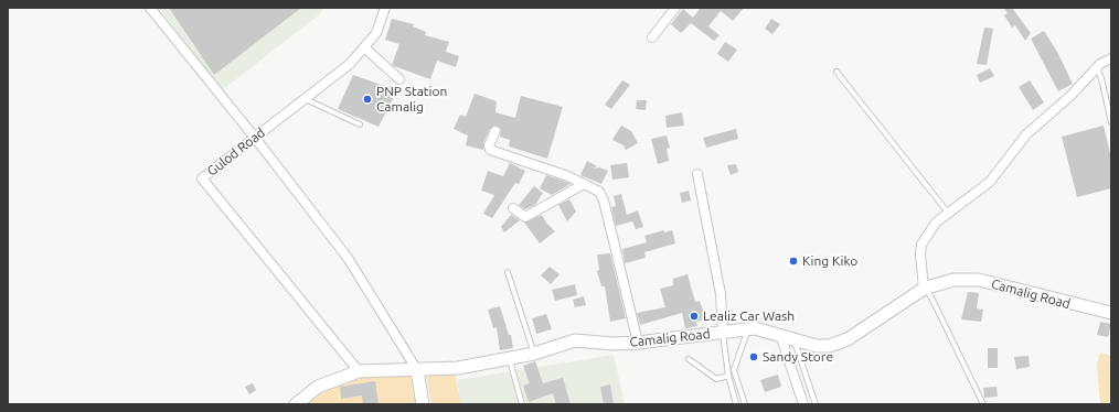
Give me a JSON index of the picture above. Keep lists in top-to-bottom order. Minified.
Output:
{"streets":{"main road":["Camalig Road"],"street":["Gulod Road"]},"crossings":[["Gulod Road","Camalig Road"]],"places":["PNP Station Camalig","King Kiko","Lealiz Car Wash","Sandy Store"]}
